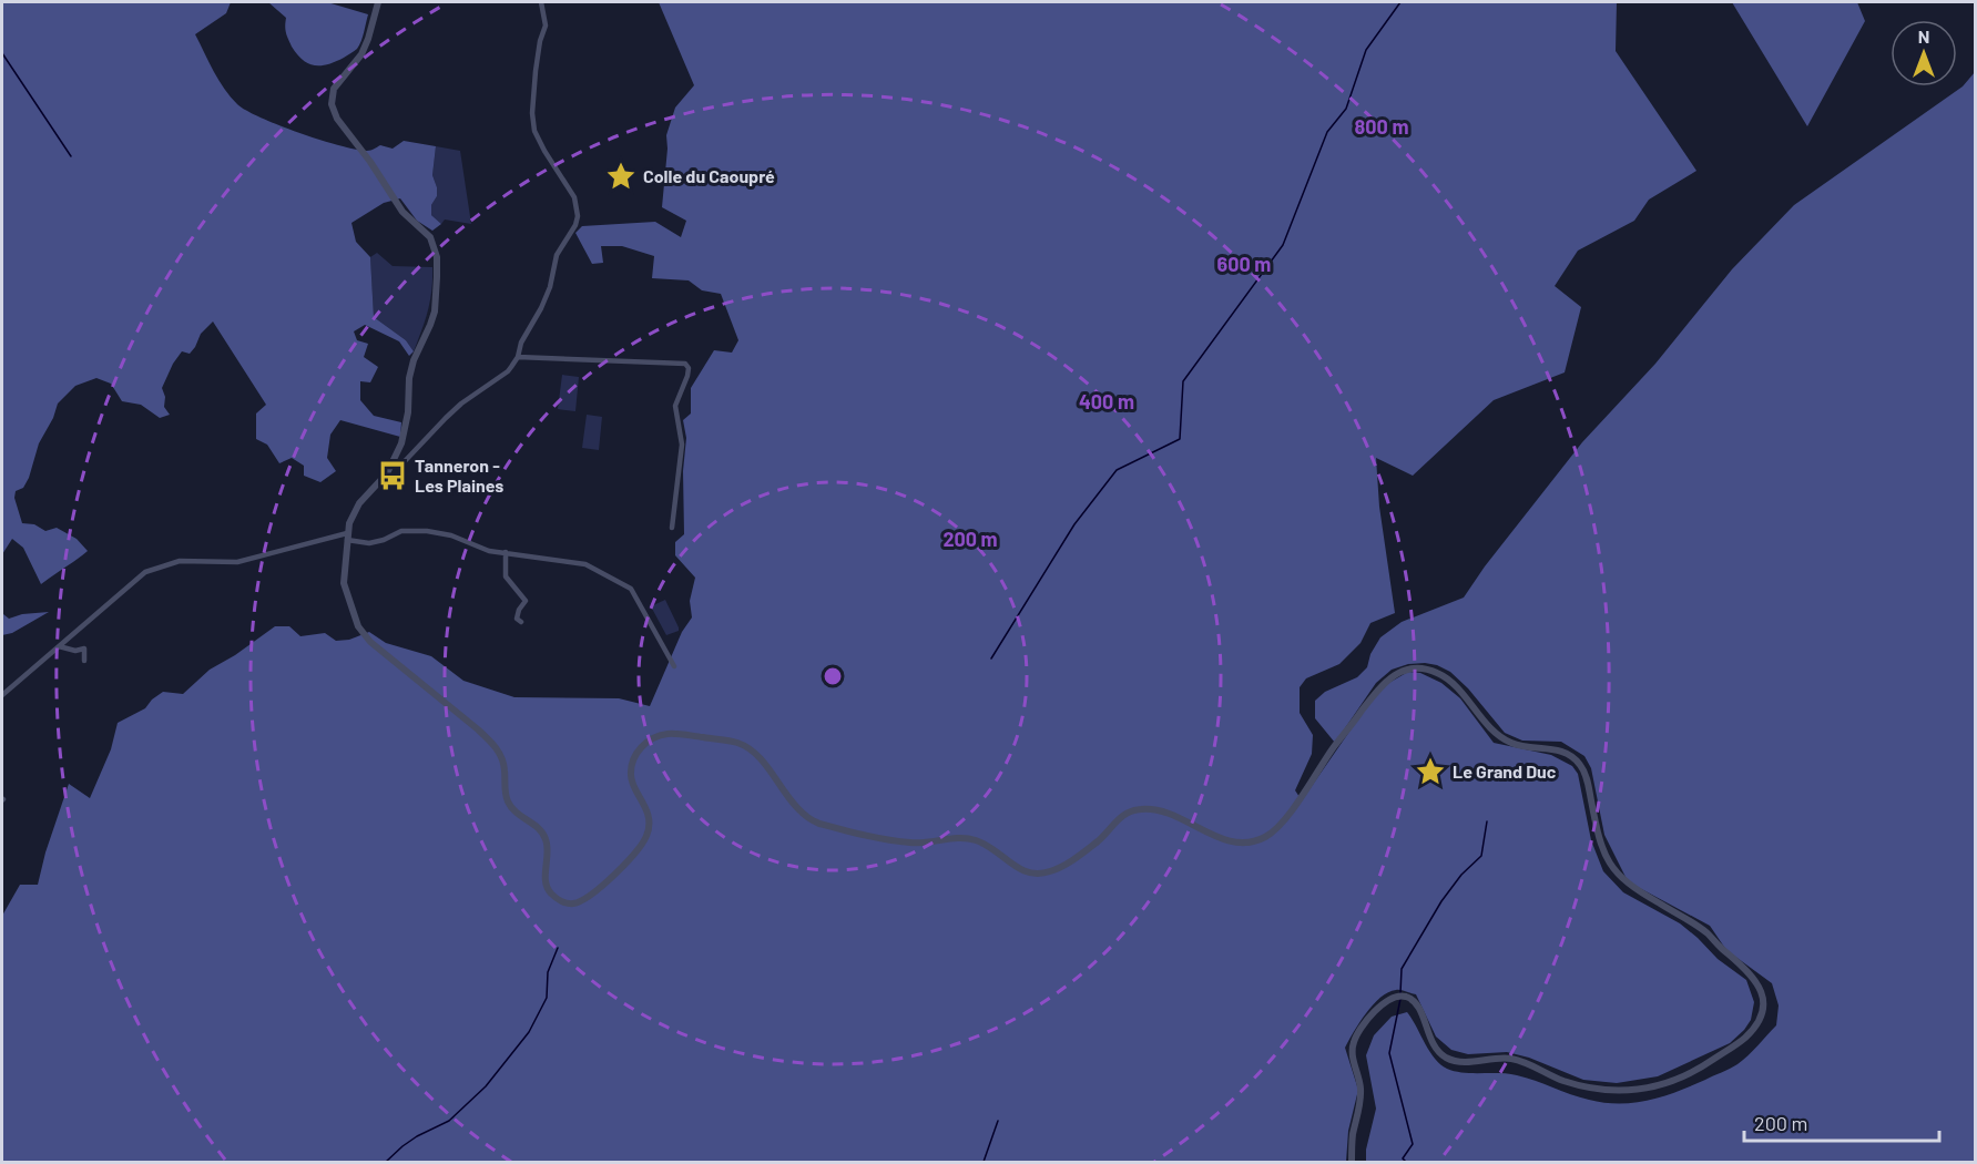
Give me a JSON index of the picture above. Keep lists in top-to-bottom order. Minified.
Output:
{"places":{"place":["Colle du Caoupré","Le Grand Duc"],"bus stop":["Tanneron - Les Plaines"]},"scale_bar":"200 m","north":"top","rings":["800 m","600 m","400 m","200 m"]}
